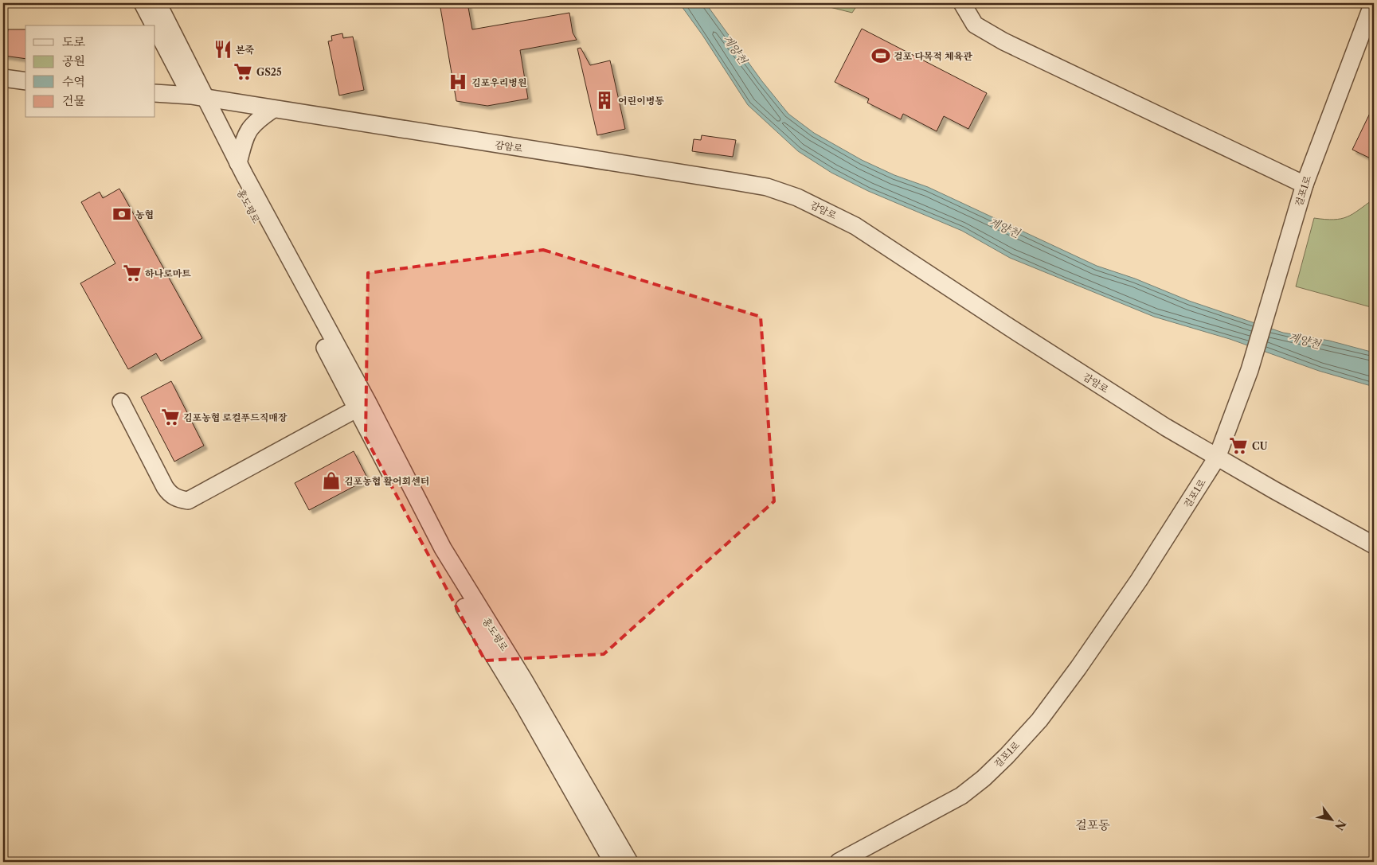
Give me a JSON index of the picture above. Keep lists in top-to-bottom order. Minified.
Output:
{"streets":{"street":["감암로","걸포1로","홍도평로"]},"crossings":[["감암로","걸포1로"],["감암로","홍도평로"]],"districts":["걸포동"],"water":["계양천"],"places":{"restaurant":["본죽"],"sports":["걸포 다목적 체육관"],"supermarket":["GS25","하나로마트","김포농협 로컬푸드직매장","CU"],"hospital":["김포우리병원"],"building":["어린이병동"],"bank":["농협"],"shop":["김포농협 활어회센터"]},"legend":["도로","공원","수역","건물"],"north":"bottom right"}
